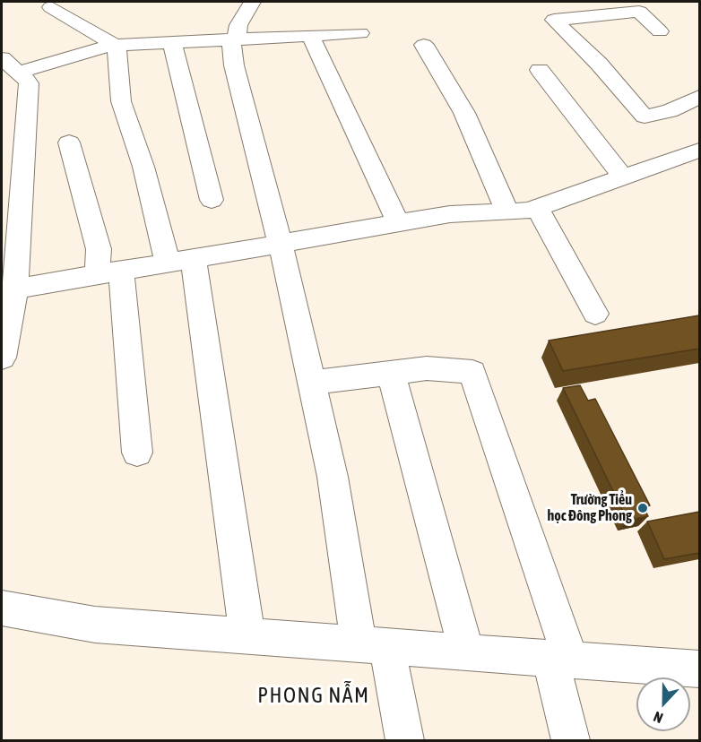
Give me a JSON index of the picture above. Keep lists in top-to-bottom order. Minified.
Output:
{"districts":["PHONG NẪM"],"places":["Trường Tiểu học Đông Phong"],"north":"bottom"}
